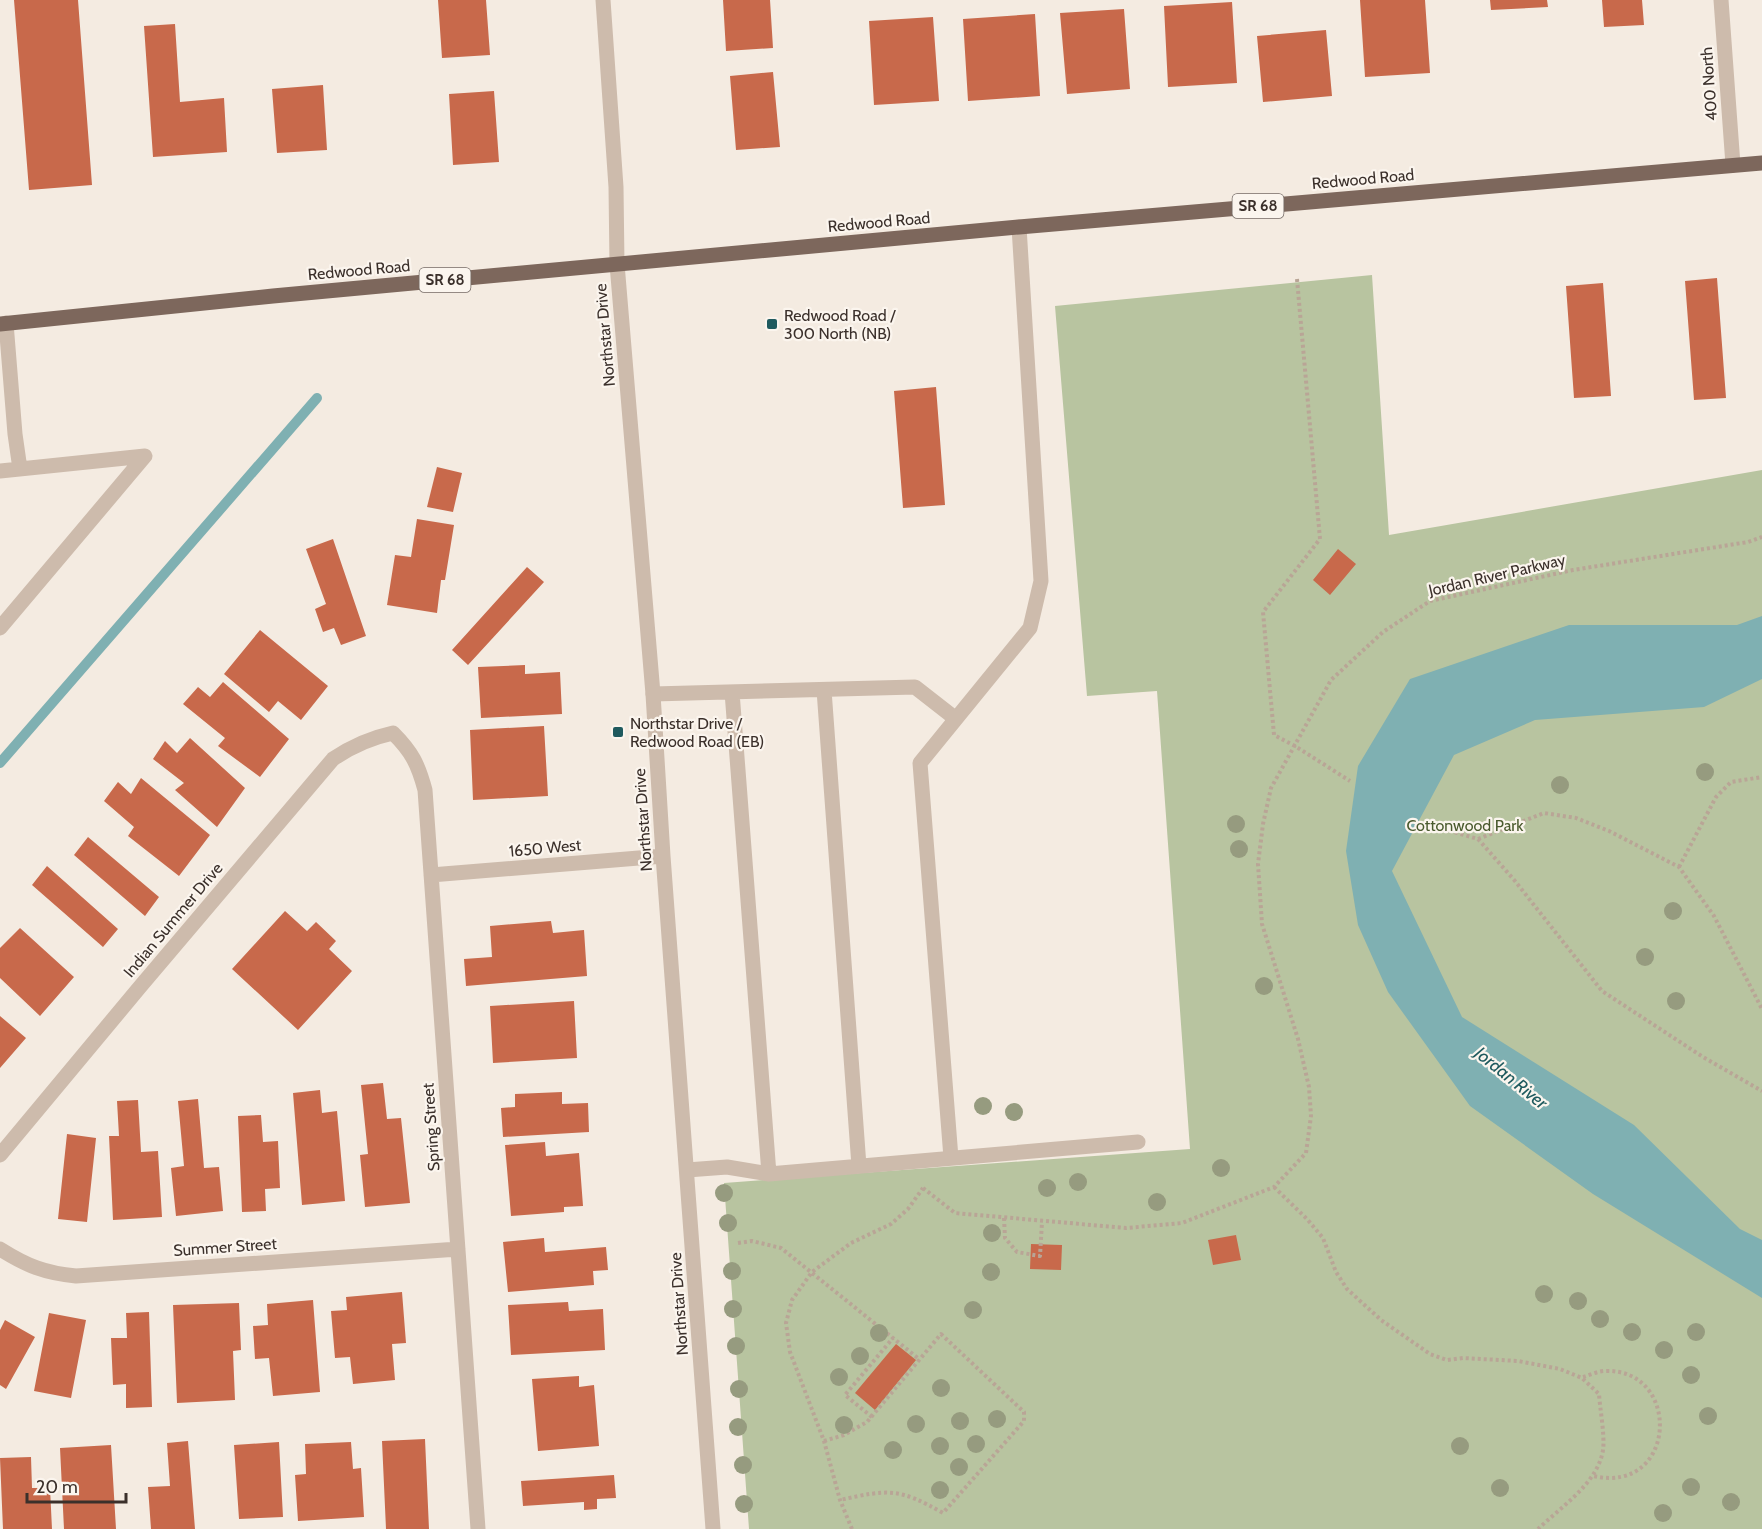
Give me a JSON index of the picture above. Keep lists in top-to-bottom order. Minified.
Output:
{"streets":{"main road":["Redwood Road","SR 68"],"street":["400 North","Northstar Drive","1650 West","Indian Summer Drive","Spring Street","Summer Street"],"path":["Jordan River Parkway"]},"crossings":[["400 North","Redwood Road"],["Redwood Road","Northstar Drive"],["Northstar Drive","1650 West"],["1650 West","Spring Street"],["Indian Summer Drive","Spring Street"],["Spring Street","Summer Street"]],"water":["Jordan River"],"parks":["Cottonwood Park"],"places":{"transit":["Redwood Road / 300 North (NB)","Northstar Drive / Redwood Road (EB)"]},"scale_bar":"20 m"}
